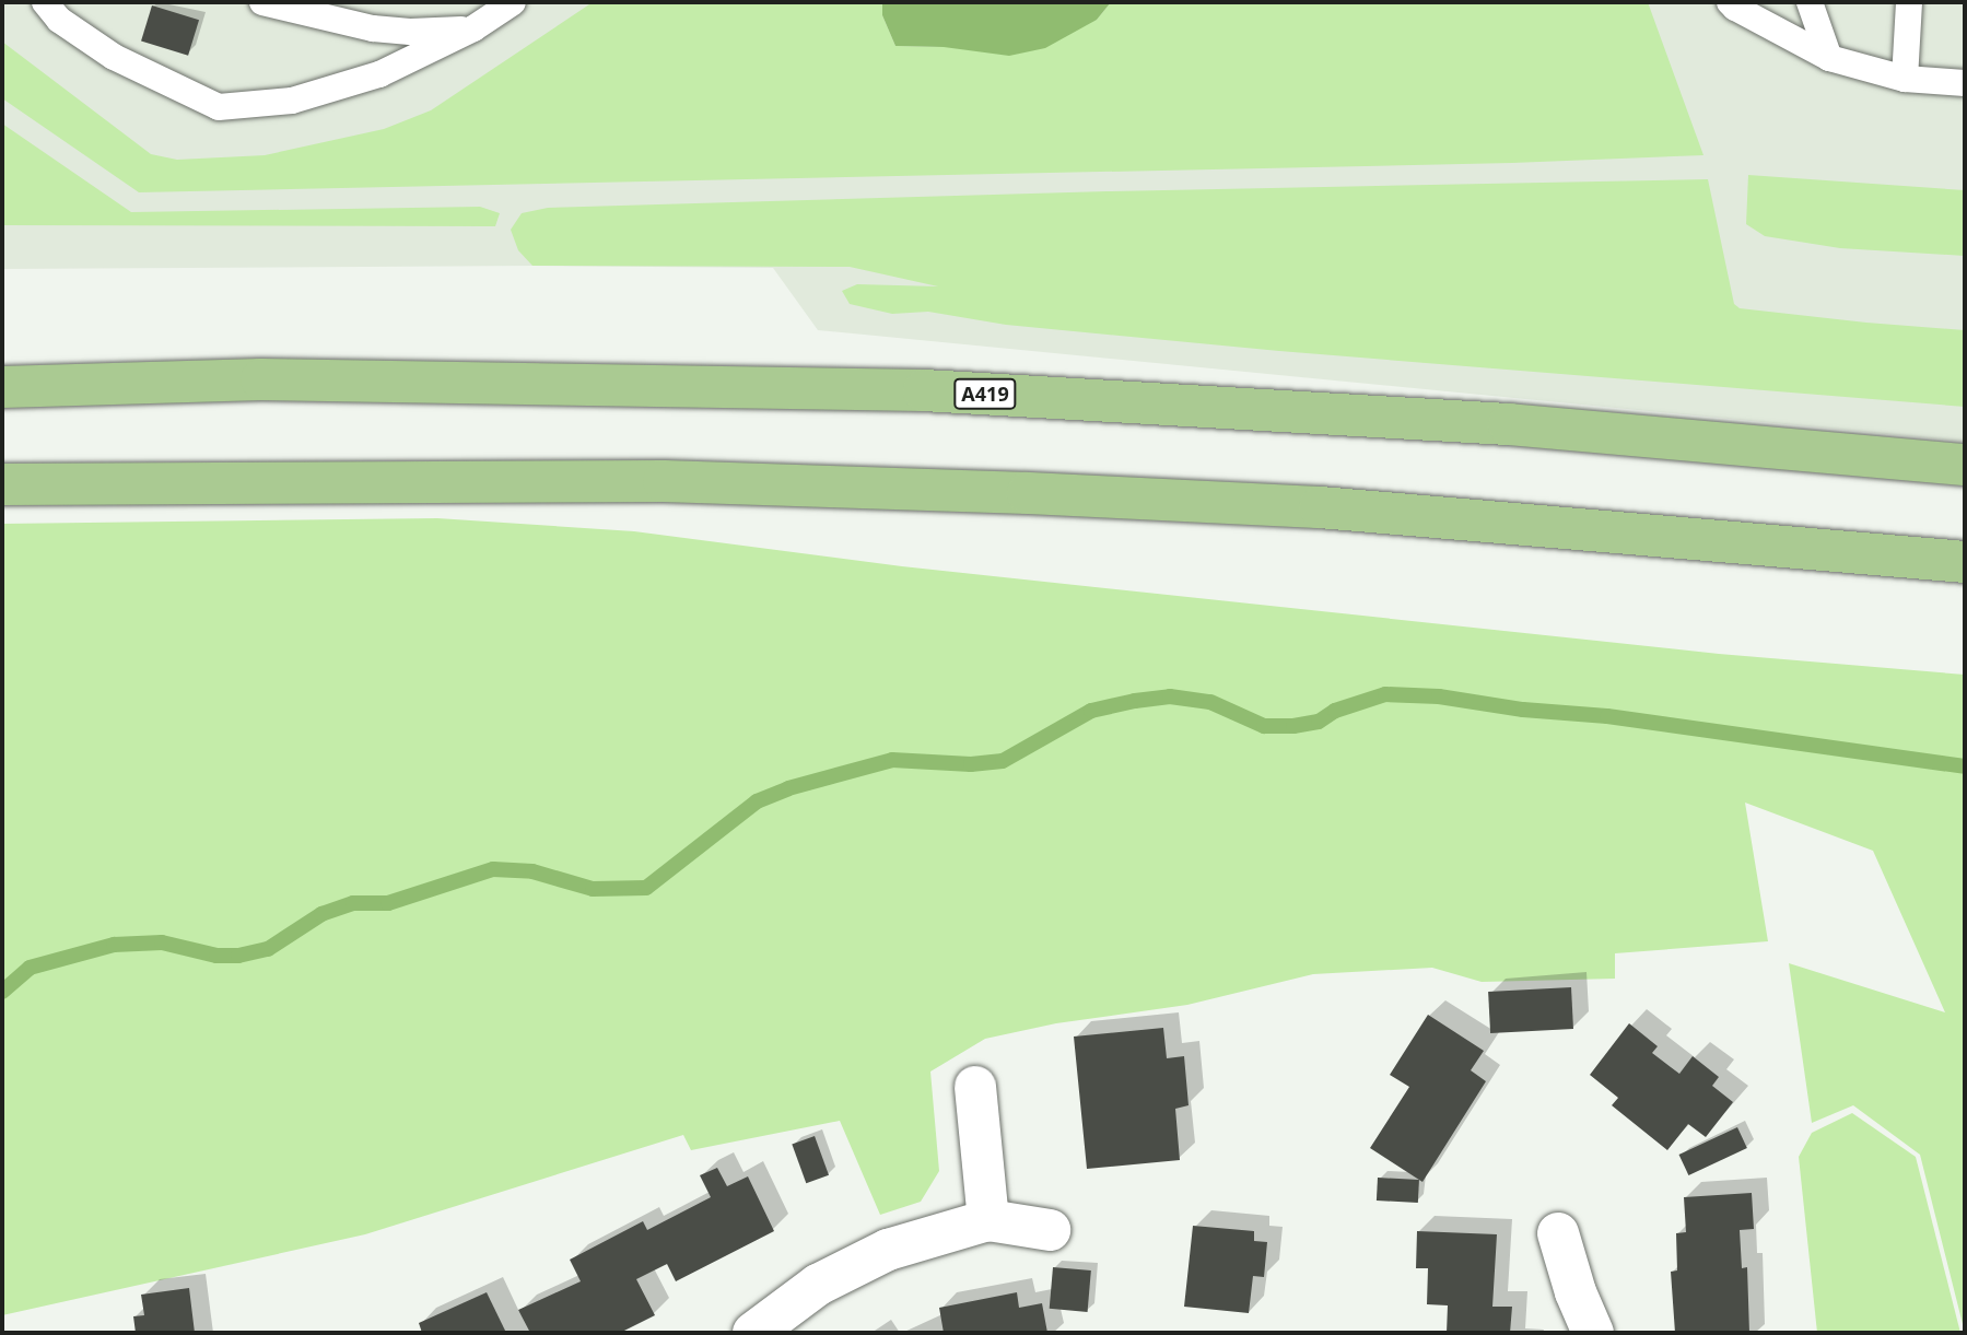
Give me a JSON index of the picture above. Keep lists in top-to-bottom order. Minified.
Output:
{"streets":{"highway":["A419"]}}
